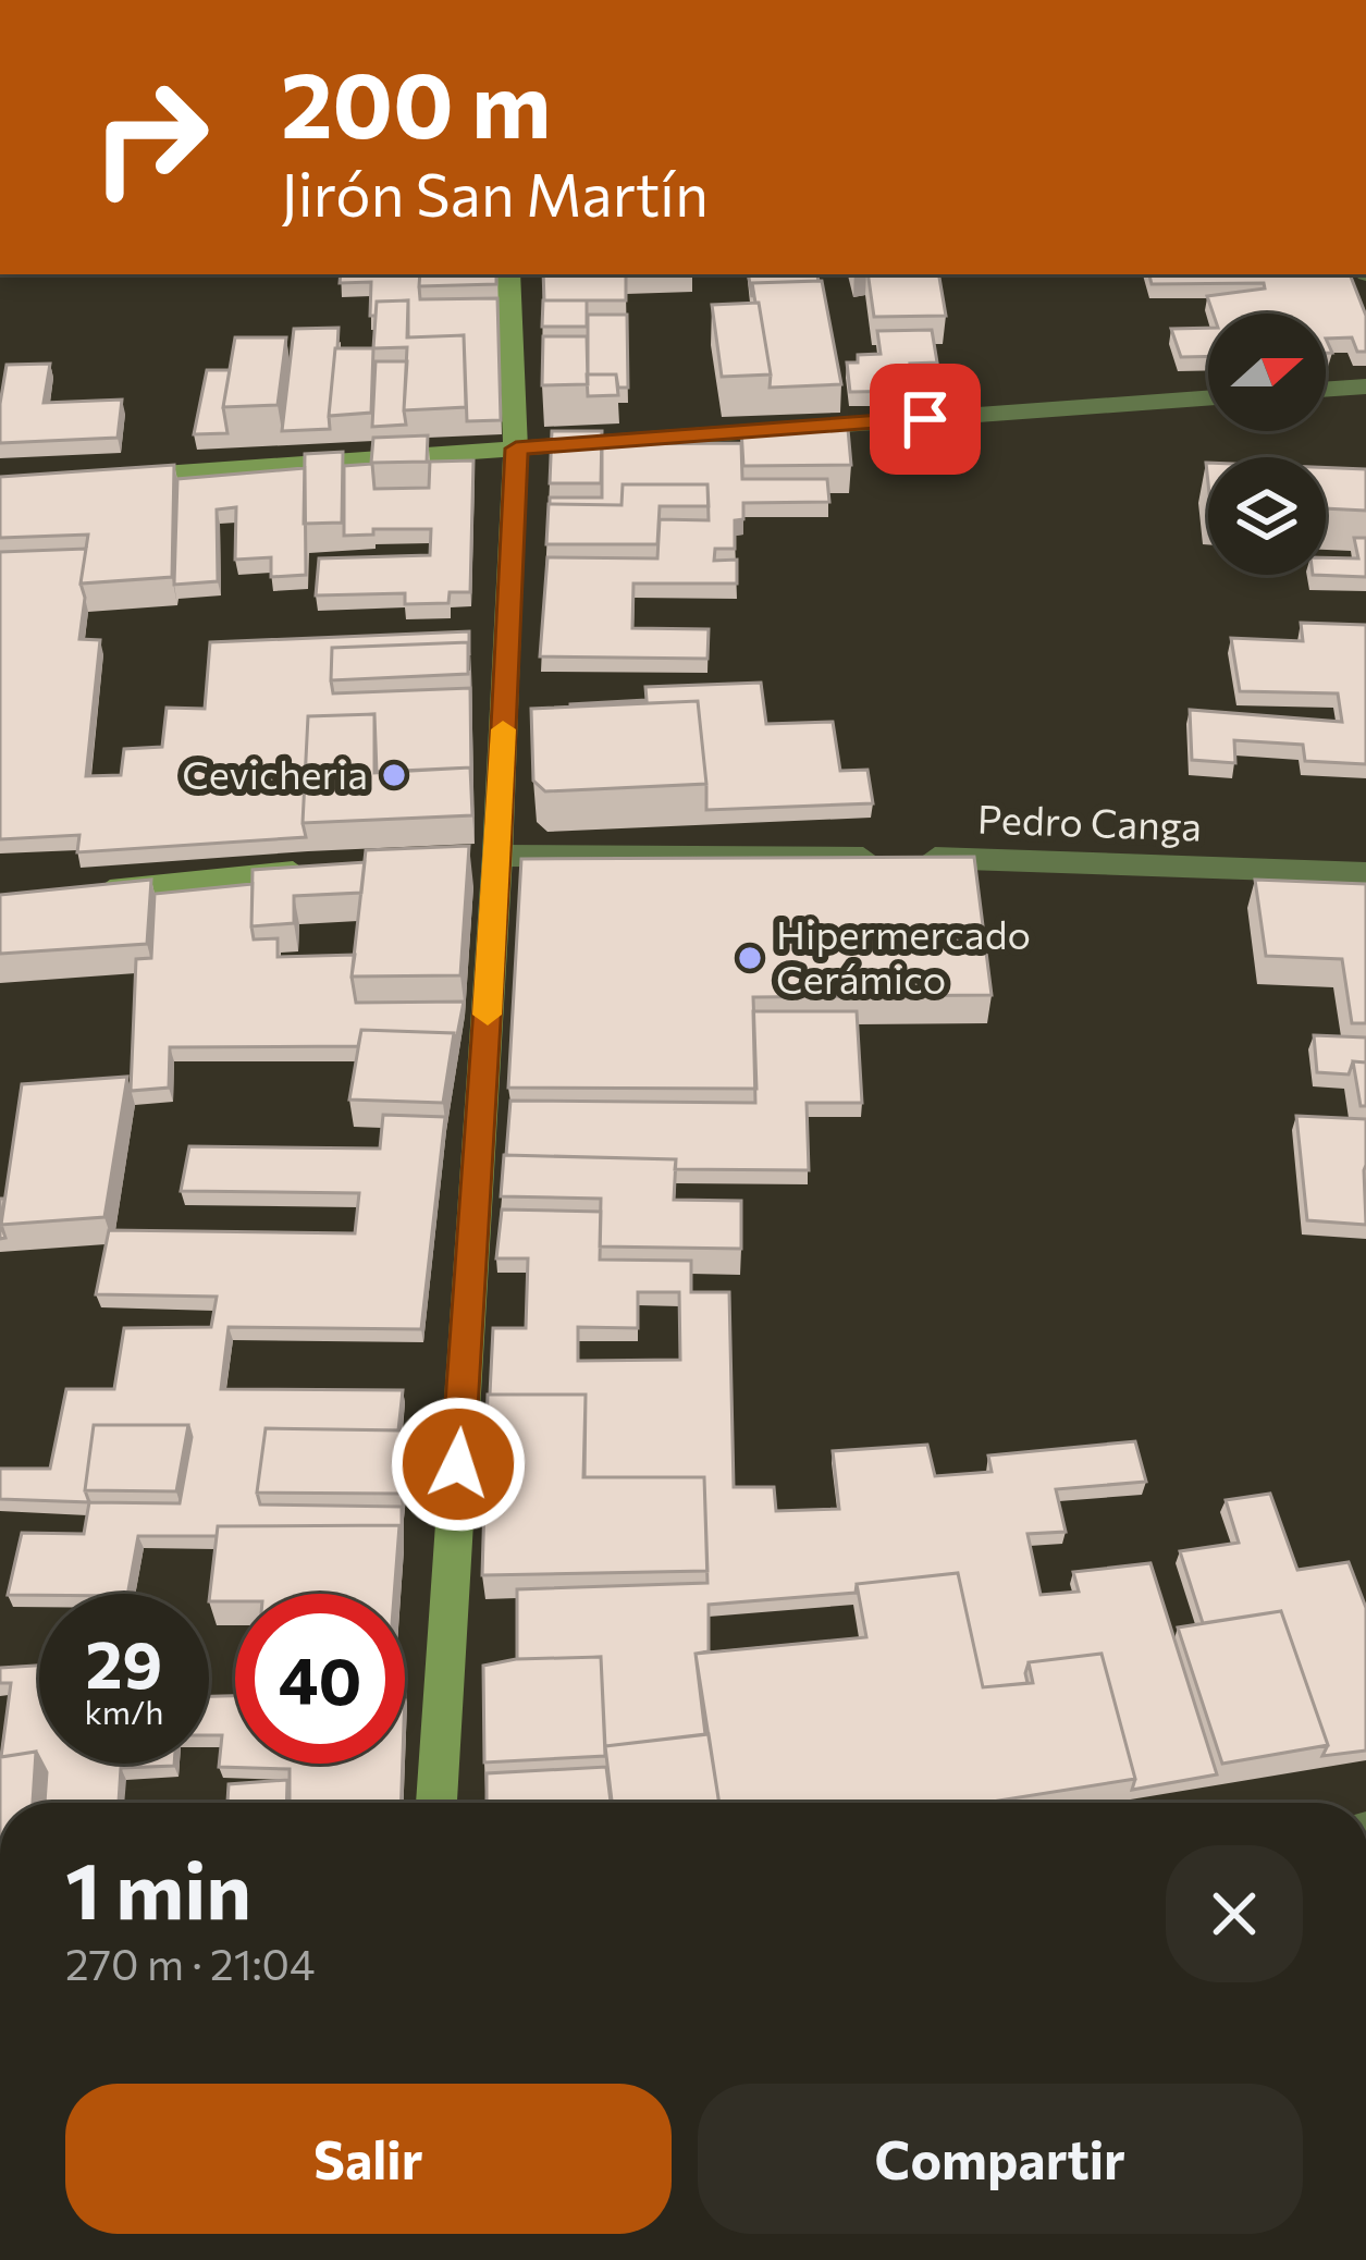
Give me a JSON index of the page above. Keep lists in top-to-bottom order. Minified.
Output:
{"streets":{"street":["Pedro Canga"]},"places":["Cevicheria","Hipermercado Cerámico"],"north":"right","page":{"turn":["200 m","Jirón San Martín"],"speed":"29 km/h","limit":"40","heading":["1 min","270 m · 21:04"],"buttons":["Salir","Compartir"]}}
